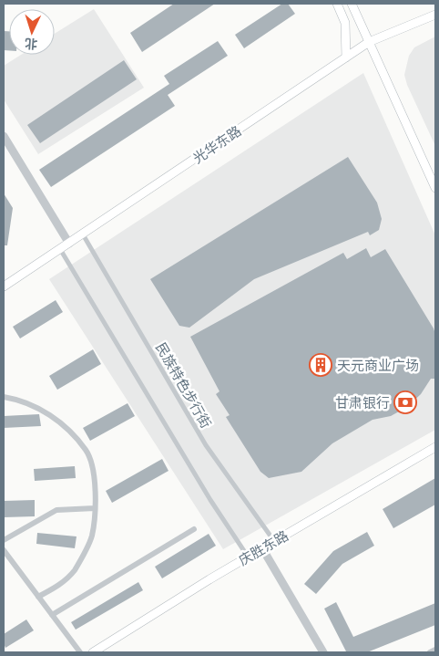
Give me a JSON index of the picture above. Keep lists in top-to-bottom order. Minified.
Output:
{"streets":{"main road":["光华东路","庆胜东路"],"street":["民族特色步行街"]},"crossings":[["光华东路","民族特色步行街"],["民族特色步行街","庆胜东路"]],"places":{"building":["天元商业广场"],"bank":["甘肃银行"]},"north":"bottom"}
